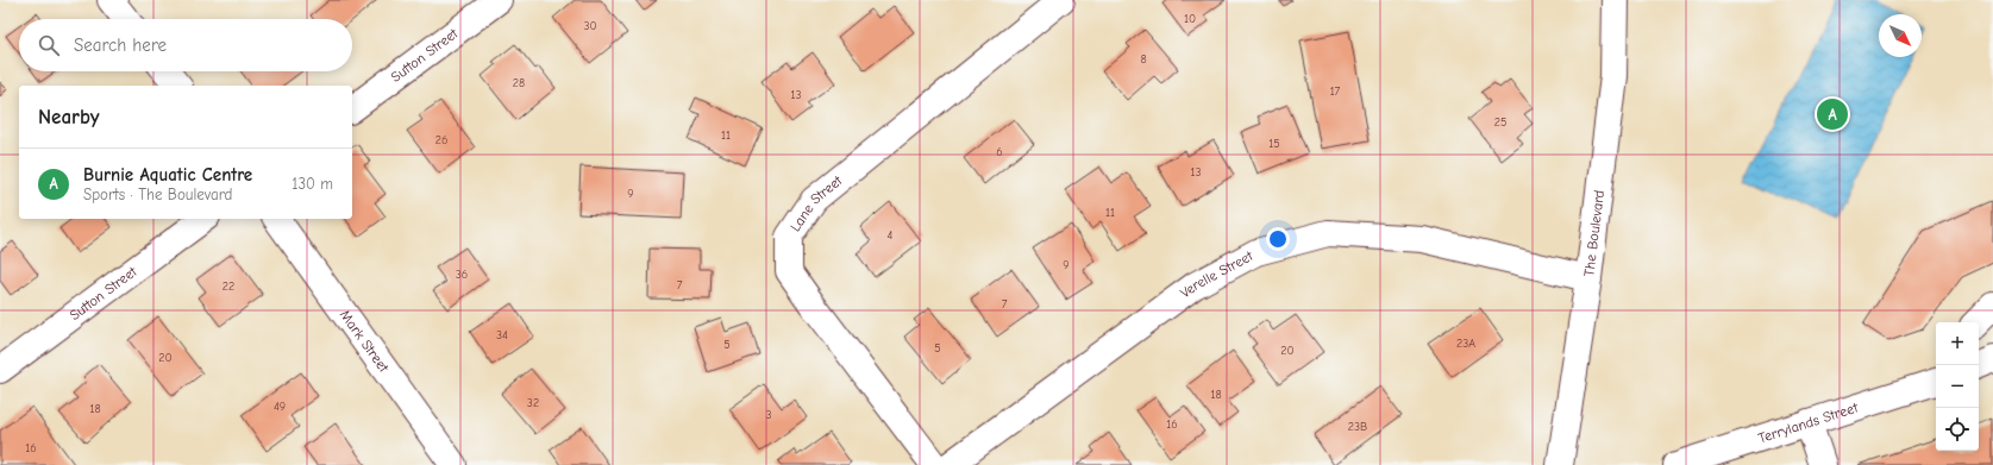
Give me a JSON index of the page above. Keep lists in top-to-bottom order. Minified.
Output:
{"streets":{"street":["Sutton Street","Lane Street","The Boulevard","Verelle Street","Mark Street","Terrylands Street"]},"crossings":[["The Boulevard","Verelle Street"]],"house_numbers":["10","30","8","28","17","13","25","11","26","15","6","13","9","11","4","9","36","7","22","7","34","23A","5","5","20","20","18","32","49","18","3","16","23B","16"],"north":"bottom right","page":{"search":"Search here","heading":"Nearby","pins":"A","list":[{"mark":"A","name":"Burnie Aquatic Centre","note":"Sports · The Boulevard","value":"130 m"}],"map_buttons":["+","−"]}}
